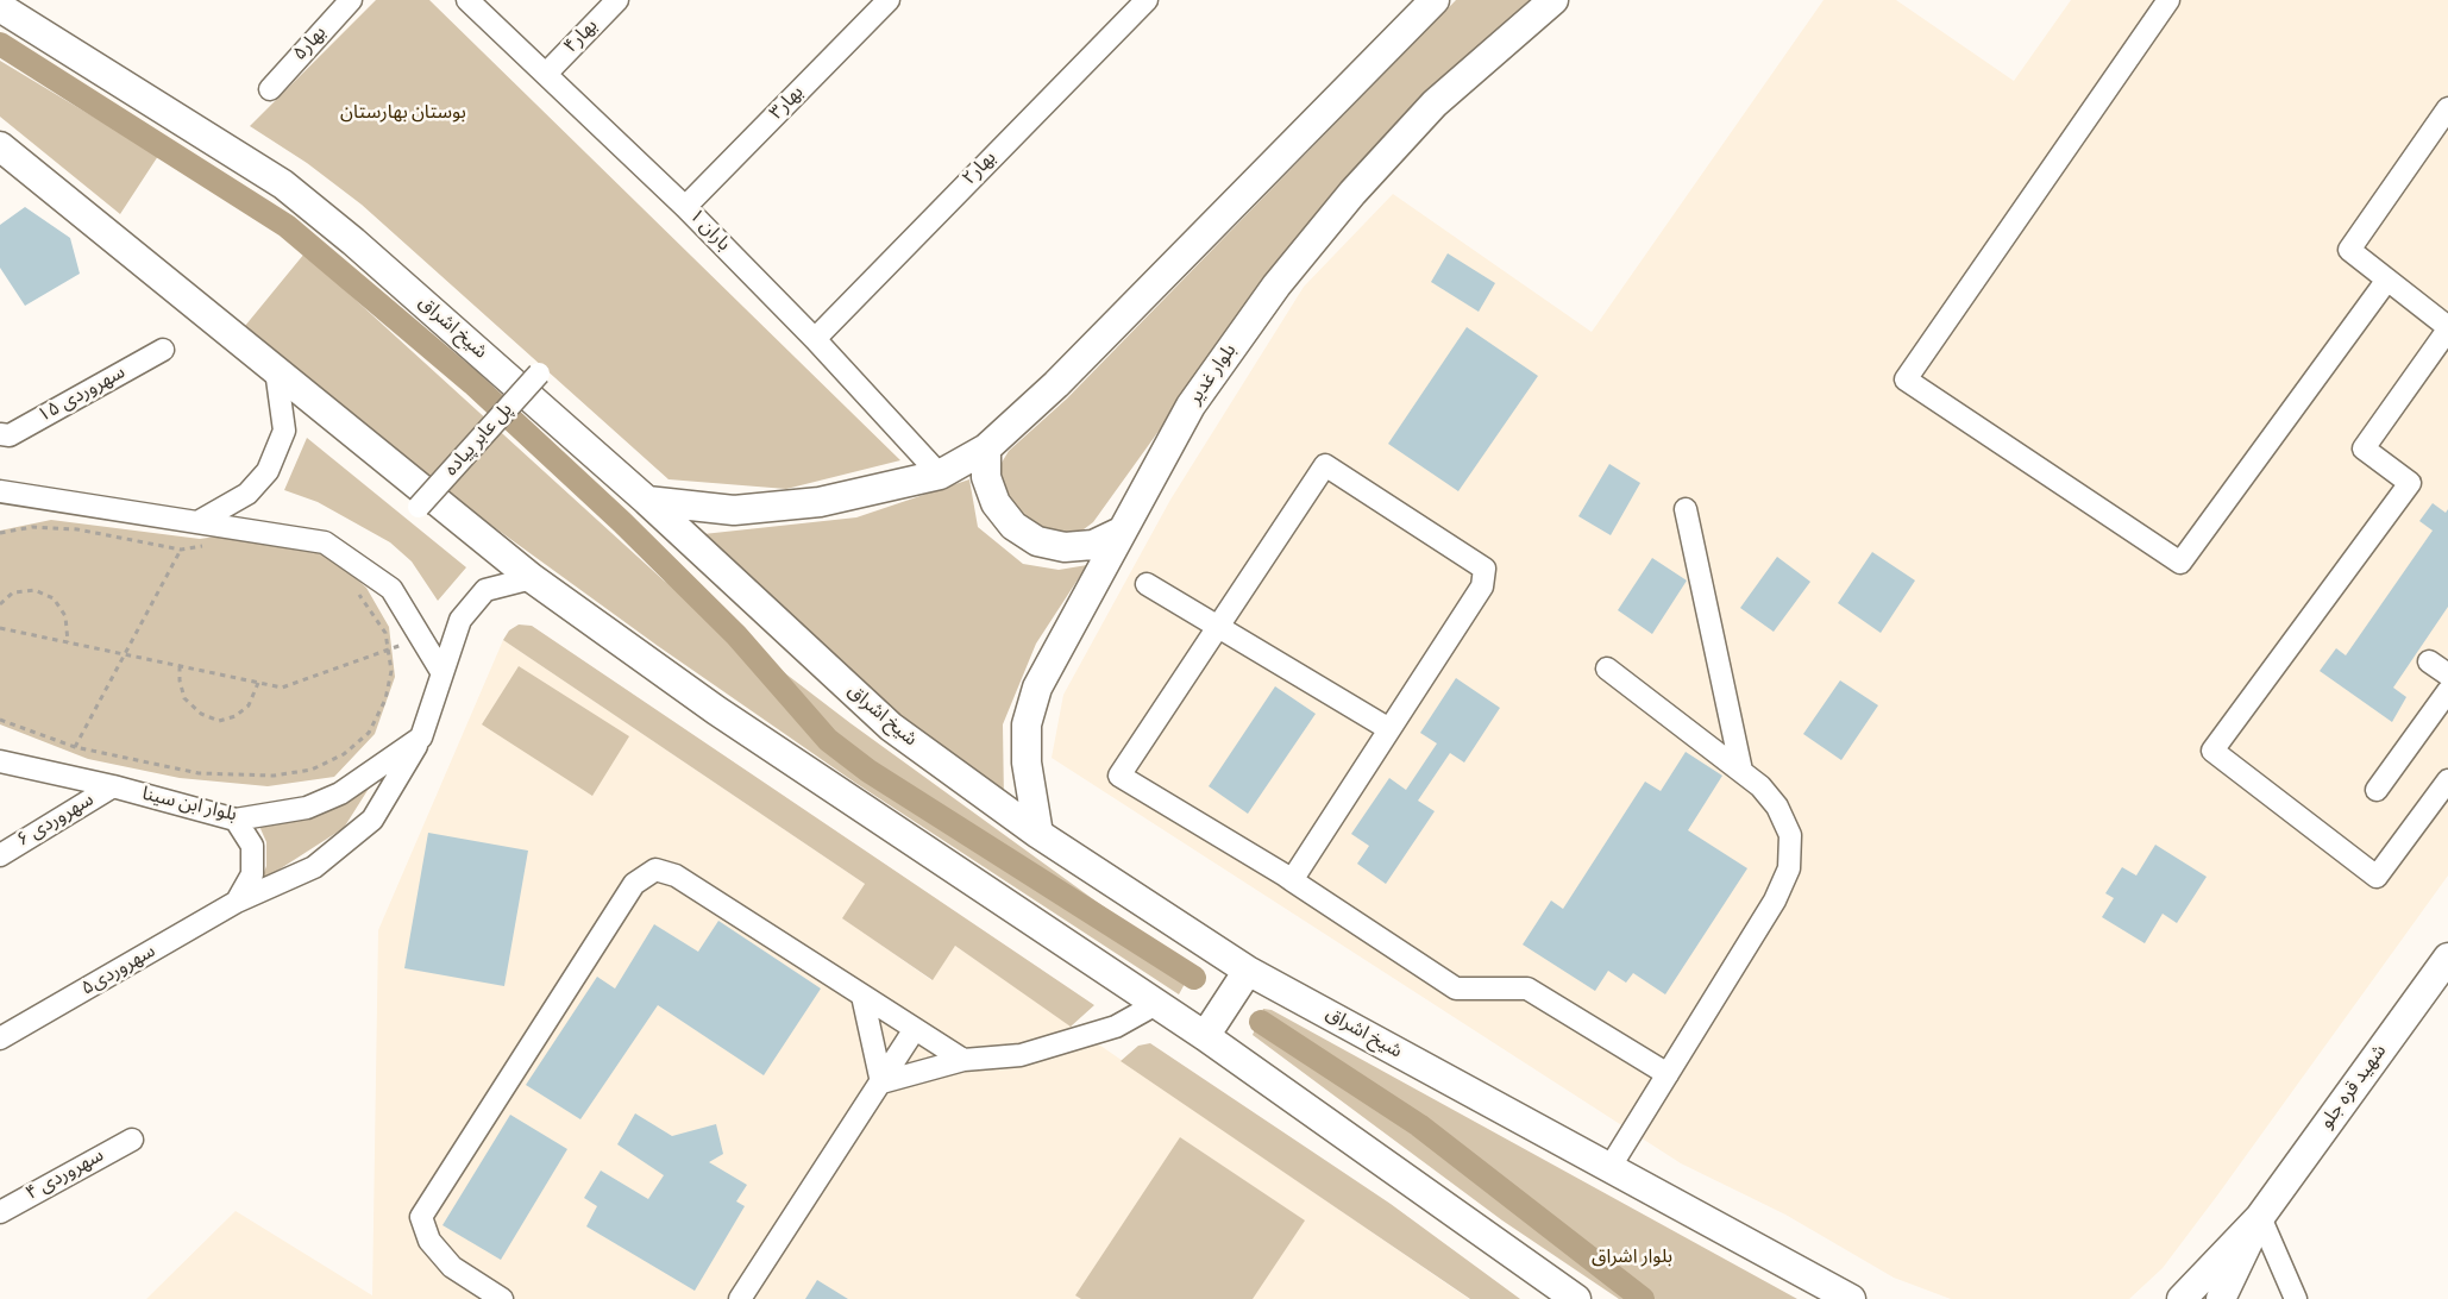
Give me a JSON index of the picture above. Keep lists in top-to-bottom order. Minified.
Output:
{"streets":{"main road":["شیخ اشراق","بلوار غدیر","شهید قره جلو"],"street":["بهار۴","بهار۵","بهار۳","بهار۲","باران ۱","سهروردی ۱۵","پل عابر پیاده","بلوار ابن سینا","سهروردی ۶","سهروردی۵","سهروردی ۴"]},"crossings":[["بهار۴","باران ۱"],["بهار۳","باران ۱"],["بهار۲","باران ۱"],["شیخ اشراق","بلوار غدیر"],["بلوار ابن سینا","سهروردی ۶"],["بلوار ابن سینا","سهروردی۵"]],"parks":["بوستان بهارستان","بلوار اشراق"]}
